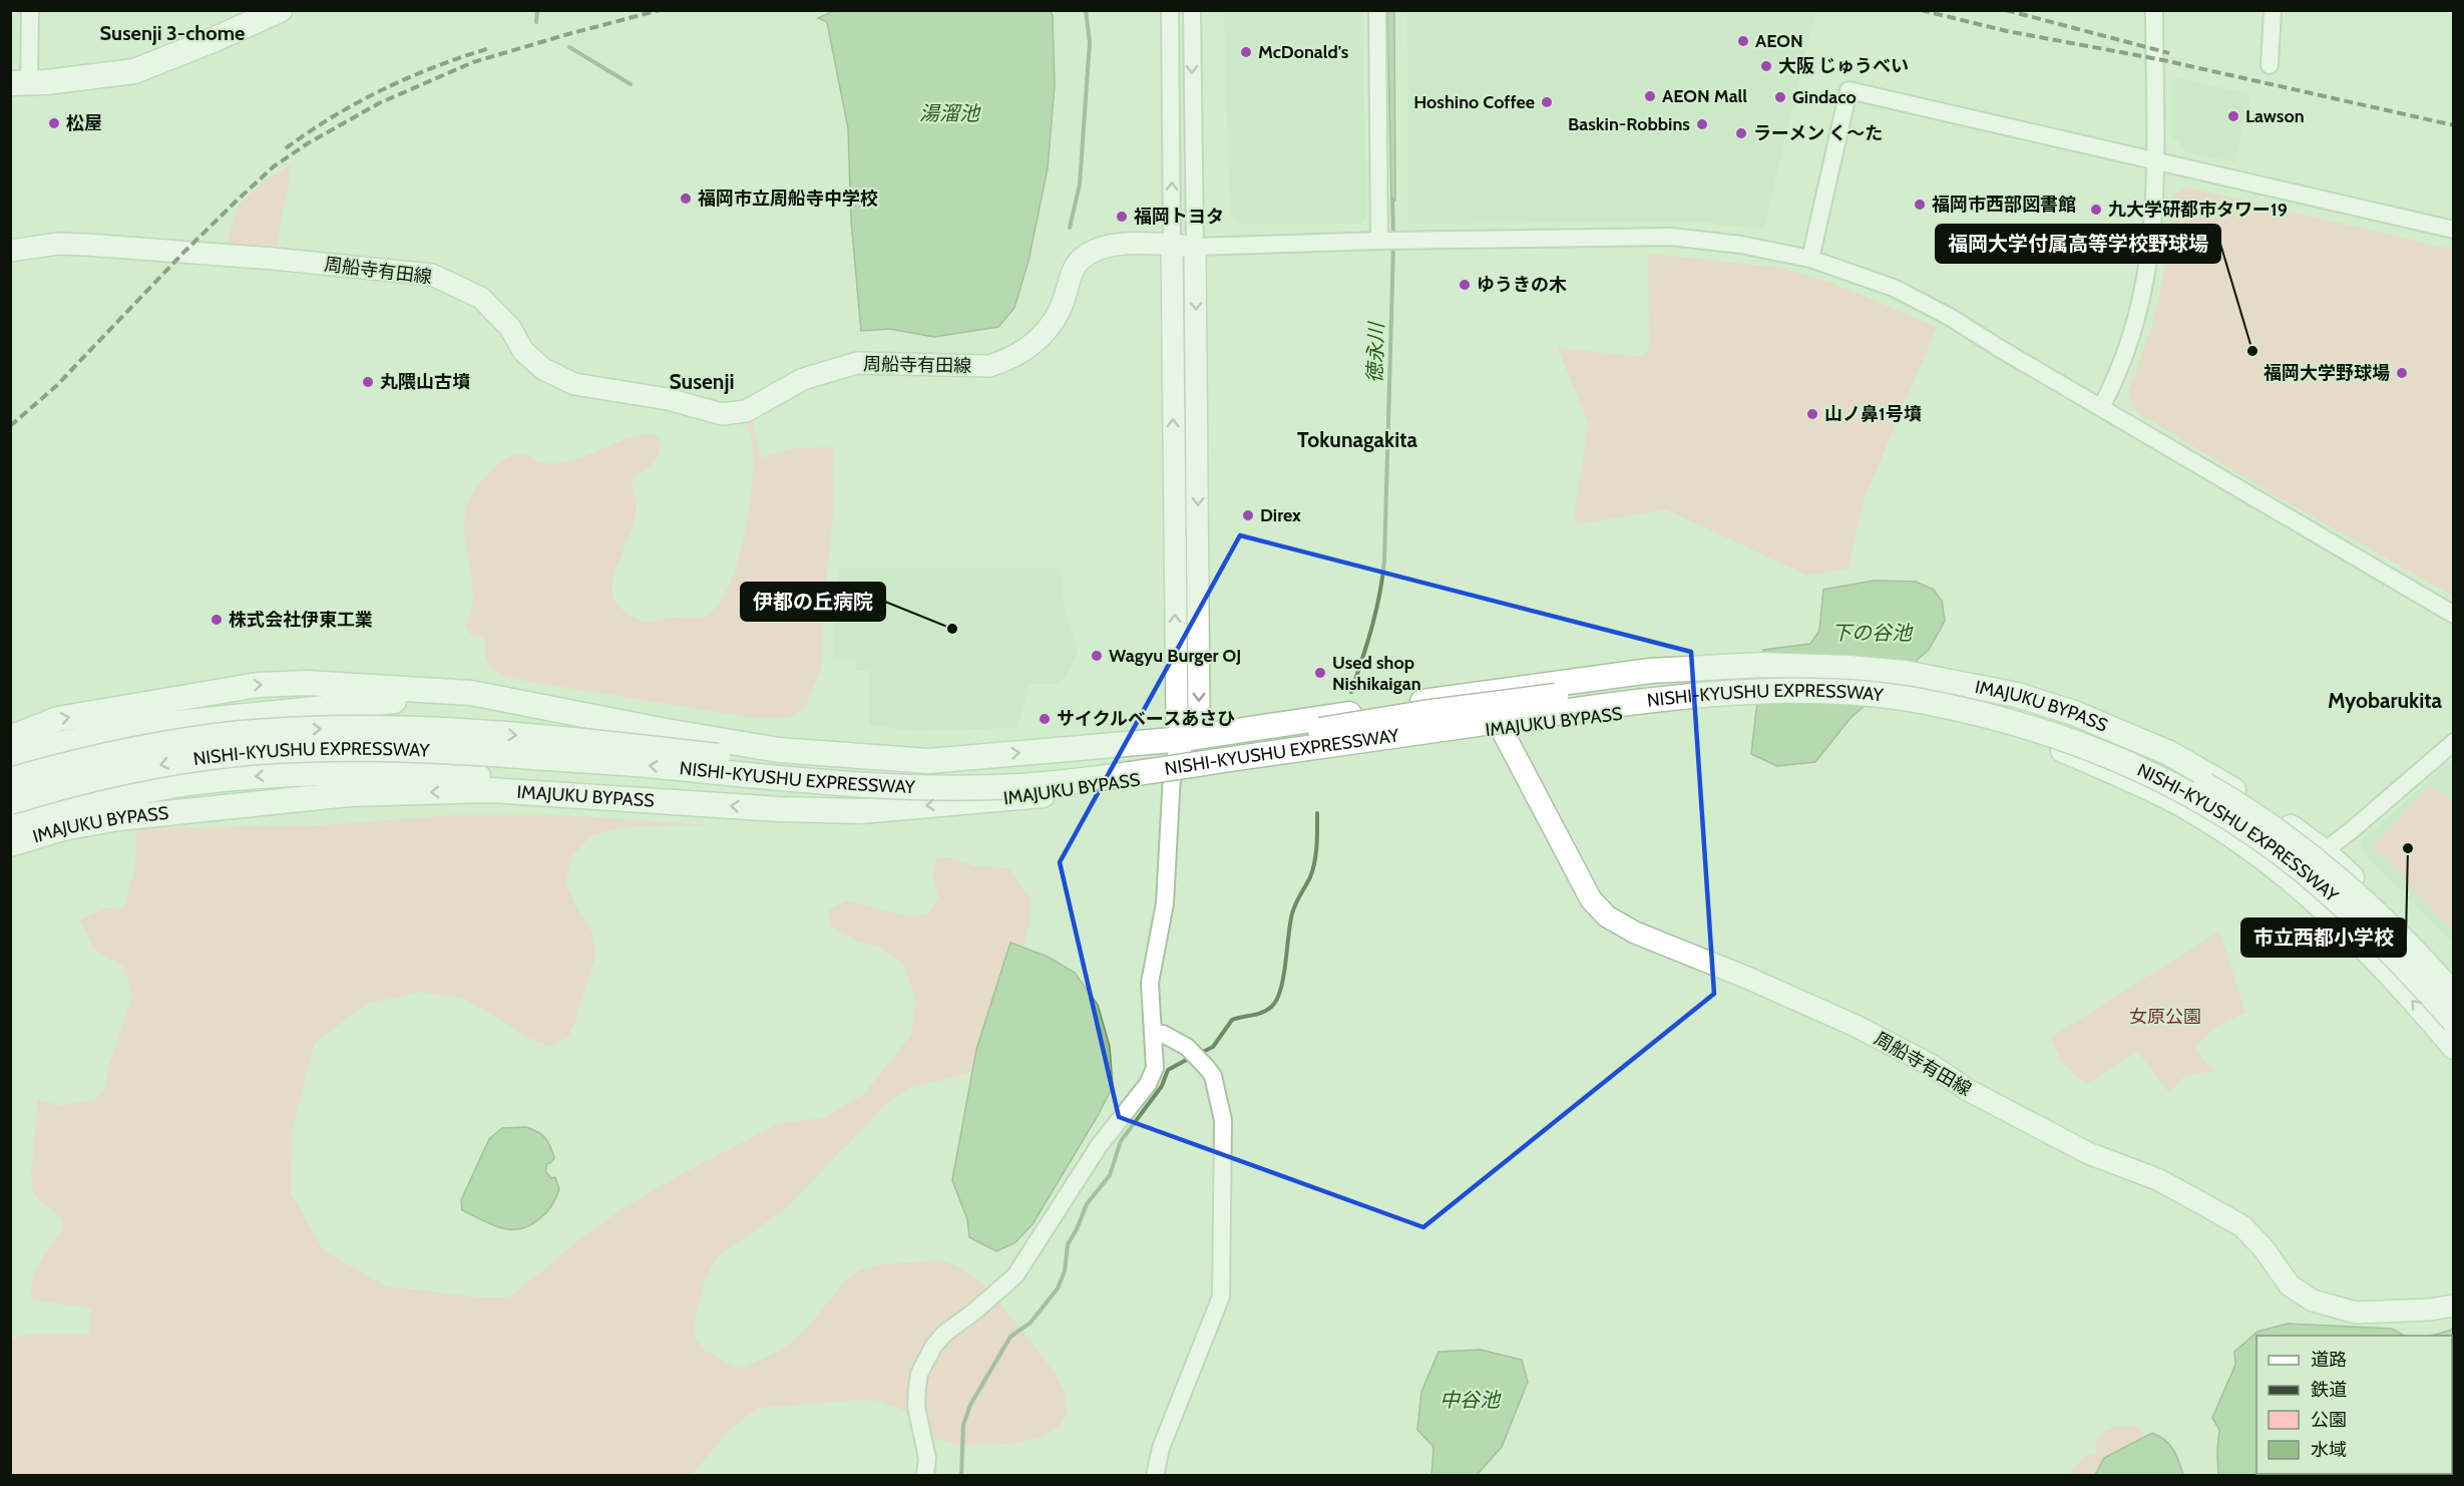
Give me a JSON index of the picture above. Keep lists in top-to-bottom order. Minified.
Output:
{"streets":{"highway":["NISHI-KYUSHU EXPRESSWAY","IMAJUKU BYPASS"],"main road":["周船寺有田線"]},"crossings":[["周船寺有田線","IMAJUKU BYPASS"]],"districts":["Susenji 3-chome","Susenji","Tokunagakita","Myobarukita"],"water":["湯溜池","徳永川","下の谷池","中谷池"],"parks":["女原公園"],"places":["AEON","McDonald's","大阪 じゅうべい","AEON Mall","Gindaco","Hoshino Coffee","Lawson","松屋","Baskin-Robbins","ラーメン く〜た","福岡市立周船寺中学校","福岡市西部図書館","九大学研都市タワー19","福岡トヨタ","ゆうきの木","福岡大学付属高等学校野球場","福岡大学野球場","丸隈山古墳","山ノ鼻1号墳","Direx","株式会社伊東工業","伊都の丘病院","Wagyu Burger OJ","Used shop Nishikaigan","サイクルベースあさひ","市立西都小学校"],"legend":["道路","鉄道","公園","水域"]}
